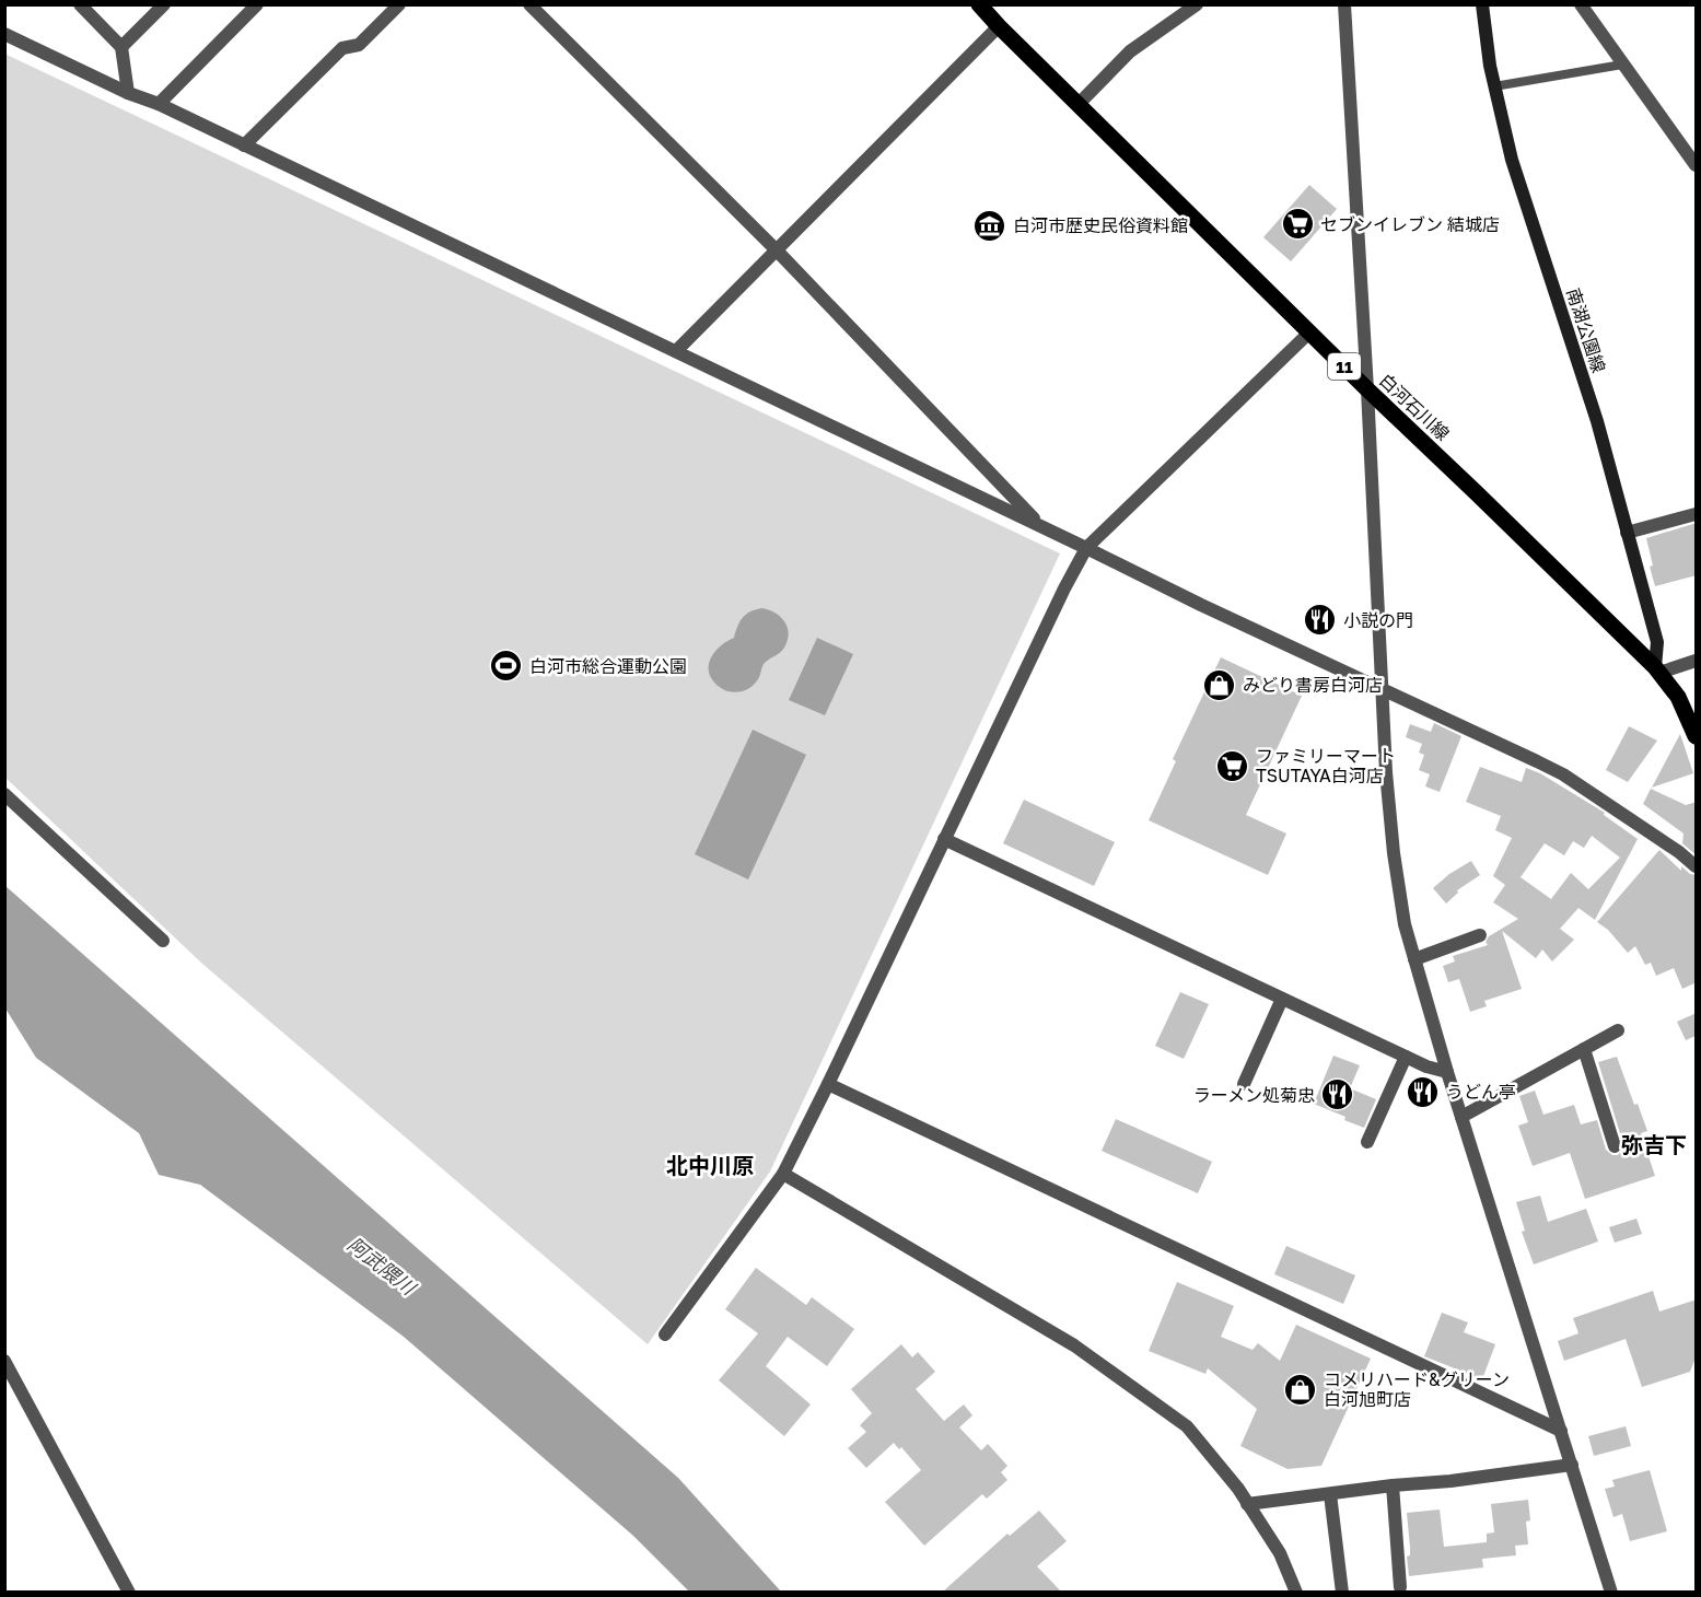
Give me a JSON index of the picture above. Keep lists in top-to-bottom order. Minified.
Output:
{"streets":{"main road":["南湖公園線","11","白河石川線"]},"crossings":[["南湖公園線","白河石川線"]],"districts":["弥吉下","北中川原"],"water":["阿武隈川"],"places":{"supermarket":["セブンイレブン 結城店","ファミリーマート TSUTAYA白河店"],"museum":["白河市歴史民俗資料館"],"restaurant":["小説の門","うどん亭","ラーメン処菊忠"],"sports":["白河市総合運動公園"],"shop":["みどり書房白河店","コメリハード&グリーン 白河旭町店"]}}
